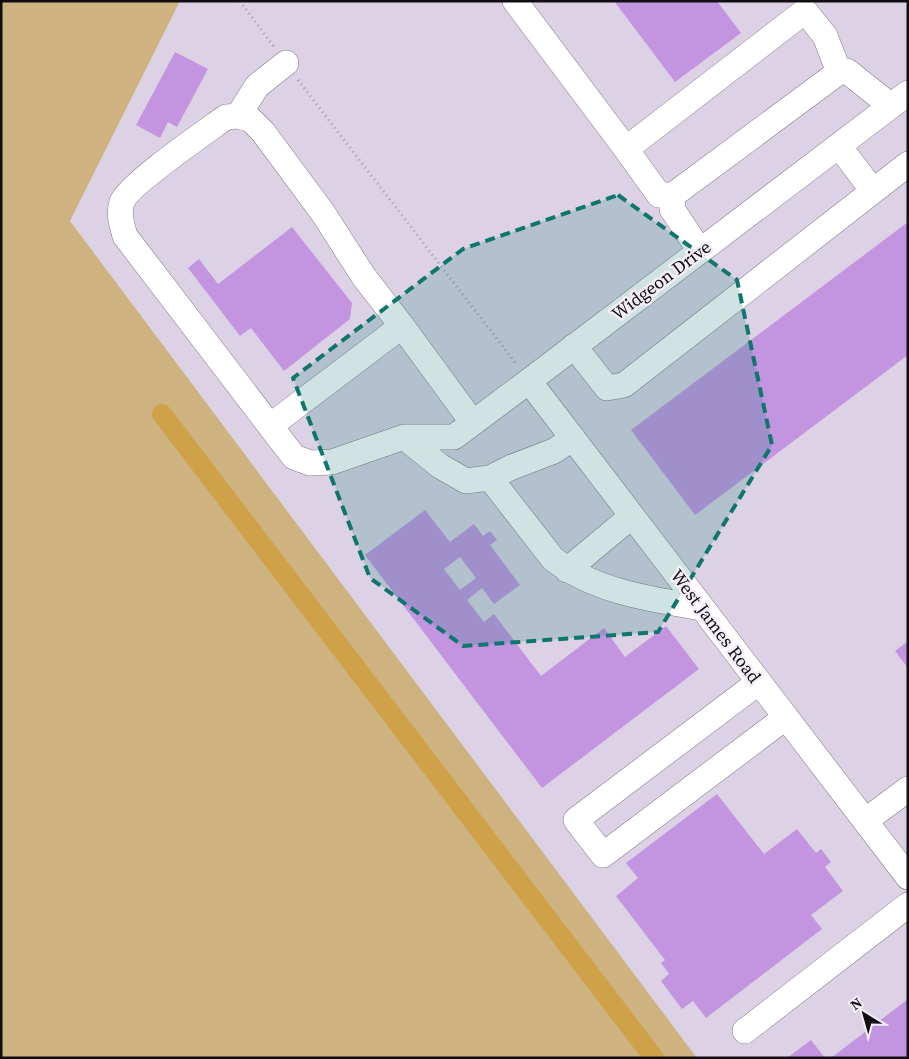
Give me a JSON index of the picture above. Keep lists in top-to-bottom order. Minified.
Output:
{"streets":{"street":["Widgeon Drive","West James Road"]},"crossings":[["Widgeon Drive","West James Road"]],"north":"top left"}
